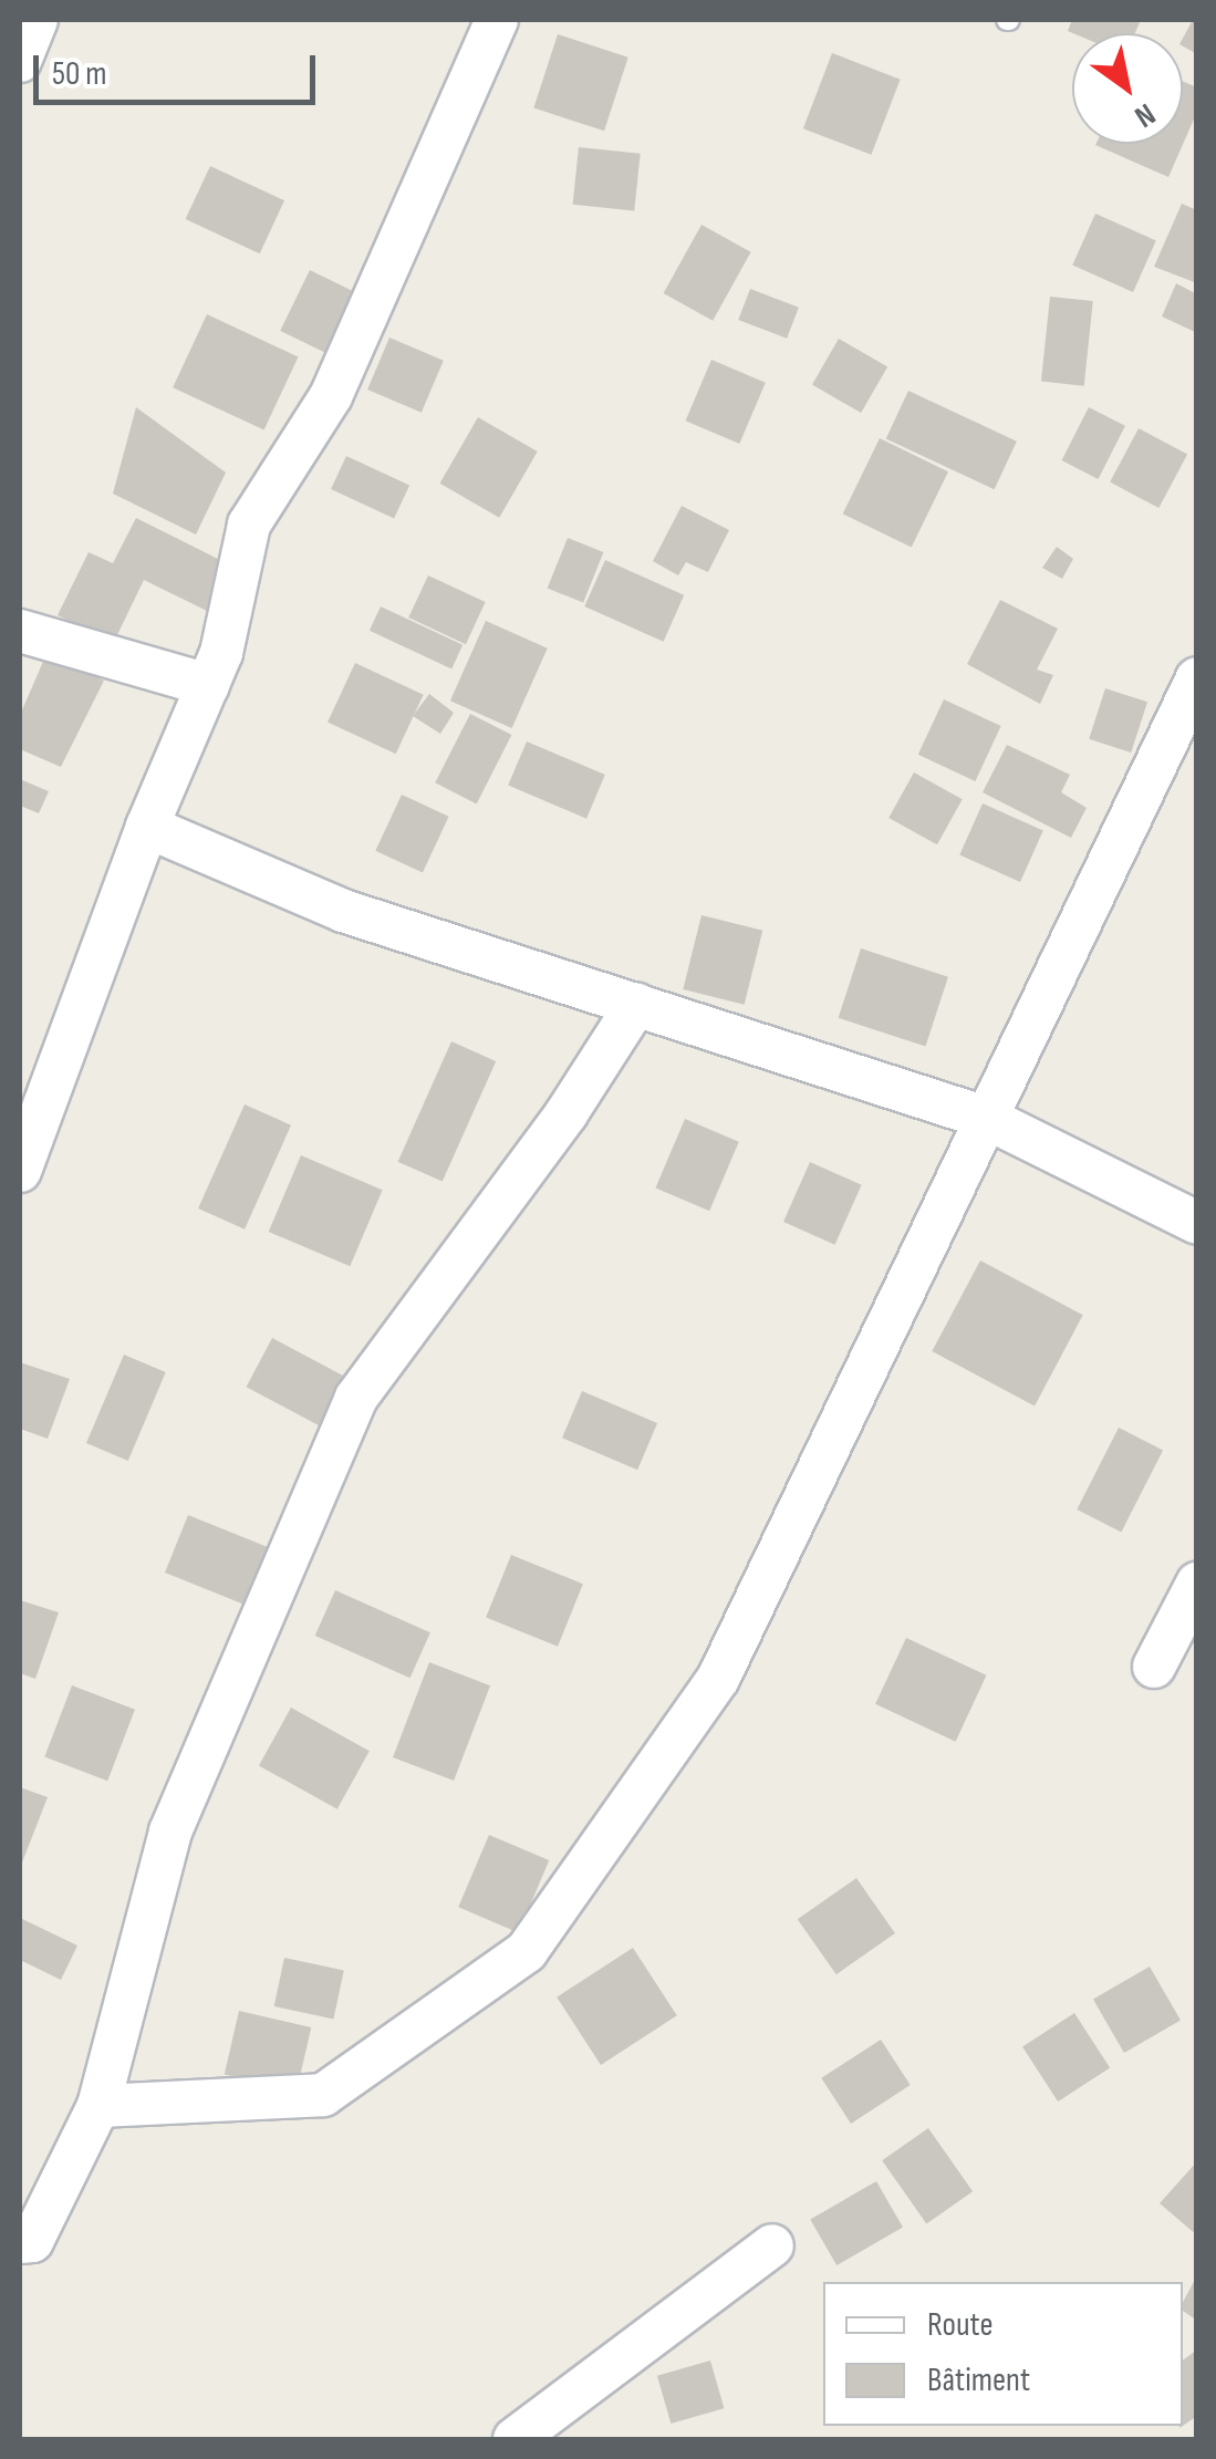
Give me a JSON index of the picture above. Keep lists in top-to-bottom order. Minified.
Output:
{"legend":["Route","Bâtiment"],"scale_bar":"50 m","north":"bottom right"}
